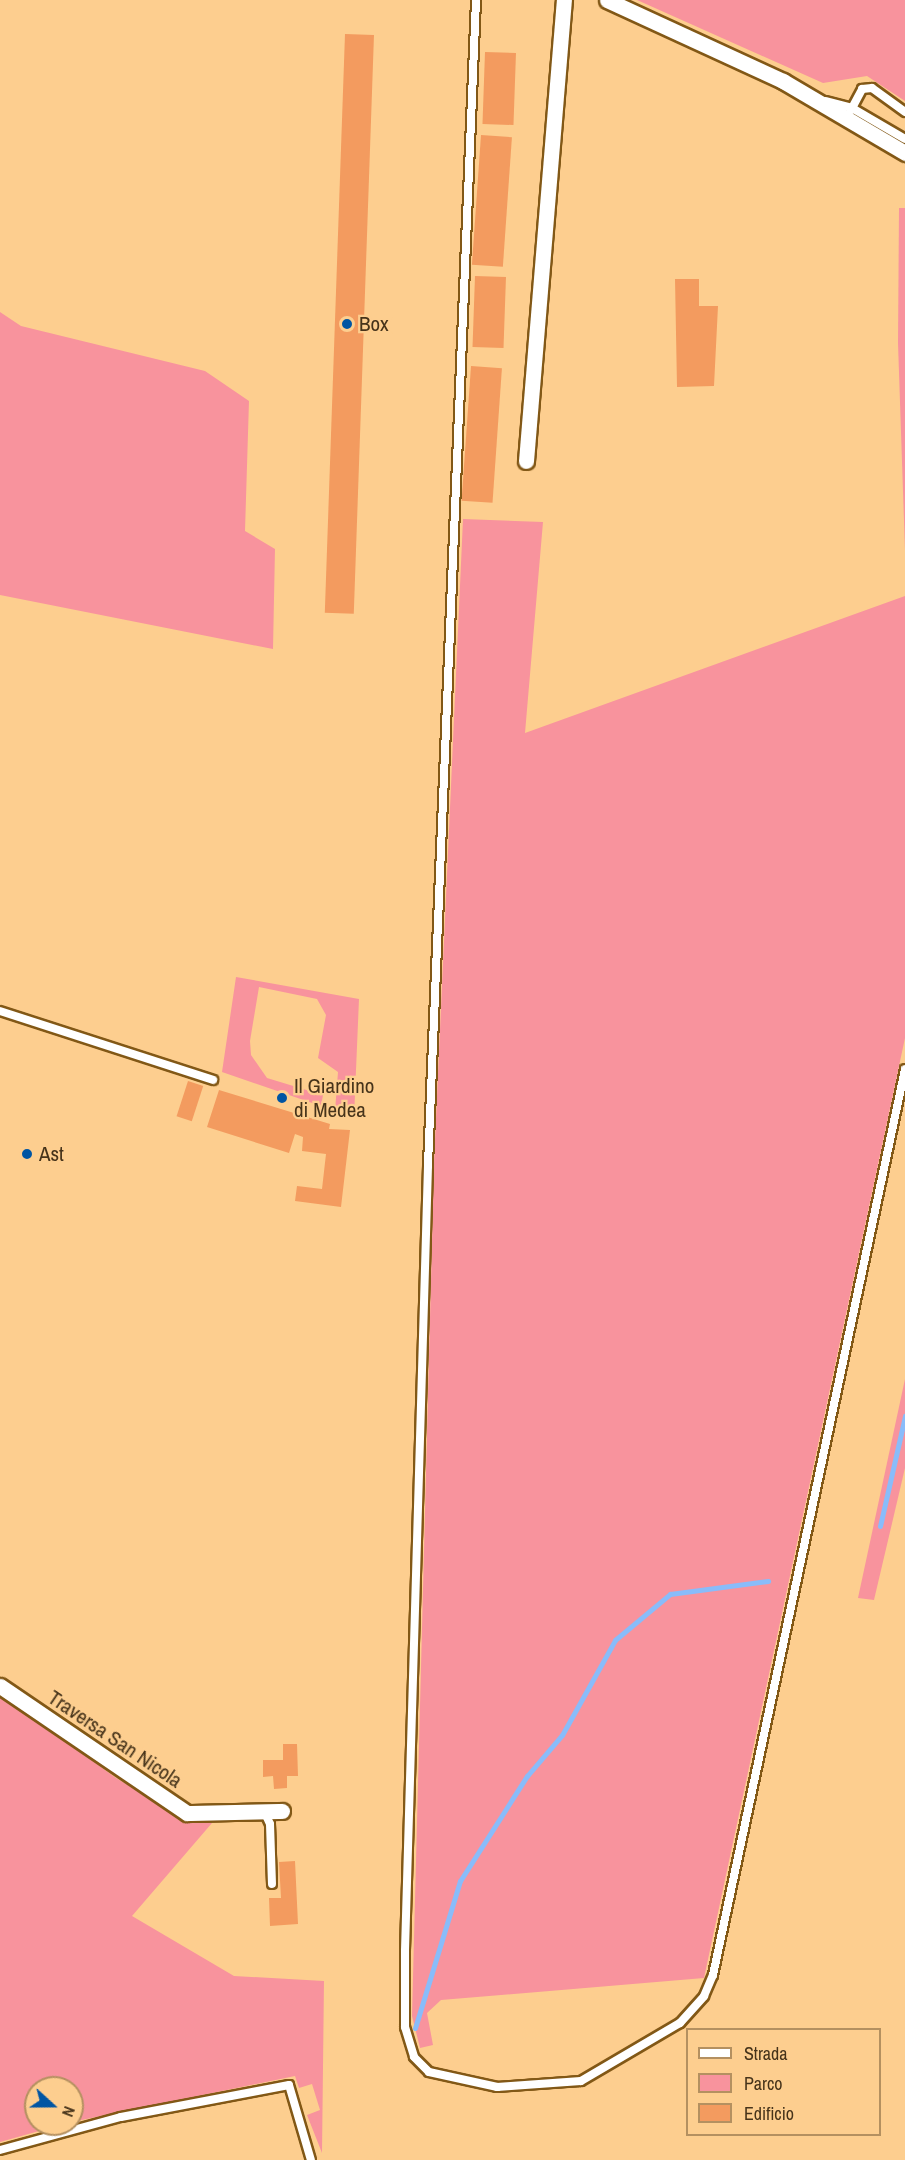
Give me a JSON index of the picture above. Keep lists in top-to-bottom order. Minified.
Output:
{"streets":{"street":["Traversa San Nicola"]},"places":["Box","Il Giardino di Medea","Ast"],"legend":["Strada","Parco","Edificio"],"north":"right"}
